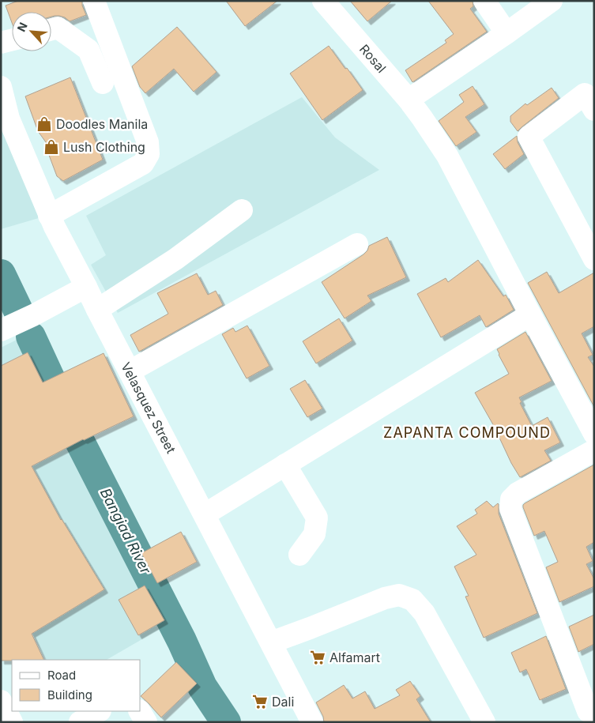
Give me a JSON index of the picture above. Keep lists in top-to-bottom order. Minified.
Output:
{"streets":{"street":["Rosal","Velasquez Street"]},"districts":["ZAPANTA COMPOUND"],"water":["Bangiad River"],"places":{"shop":["Doodles Manila","Lush Clothing"],"supermarket":["Alfamart","Dali"]},"legend":["Road","Building"],"north":"top left"}
